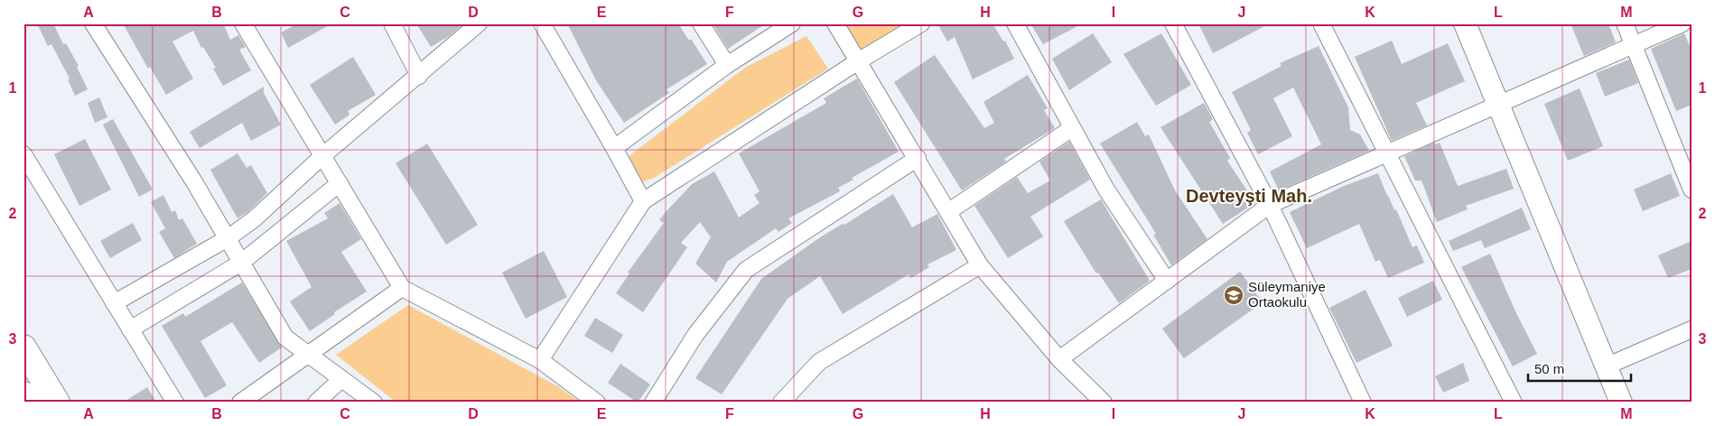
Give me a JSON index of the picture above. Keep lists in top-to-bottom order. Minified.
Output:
{"districts":["Devteyşti Mah."],"places":{"school or university":["Süleymaniye Ortaokulu"]},"scale_bar":"50 m","grid":{"columns":["A","B","C","D","E","F","G","H","I","J","K","L","M"],"rows":["1","2","3"]}}
